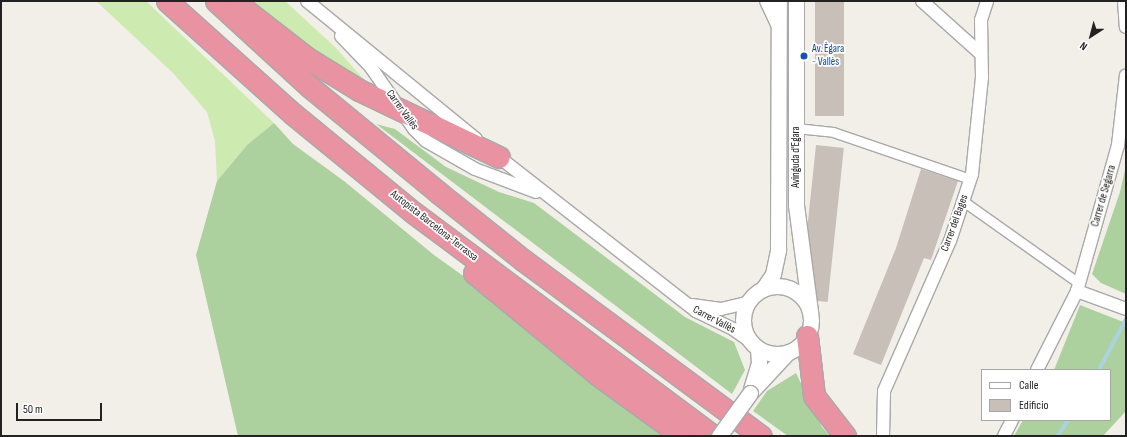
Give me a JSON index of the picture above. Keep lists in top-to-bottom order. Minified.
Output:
{"streets":{"highway":["Autopista Barcelona-Terrassa"],"street":["Carrer Vallès","Avinguda d'Egara","Carrer de Segarra","Carrer del Bages"]},"crossings":[["Carrer Vallès","Avinguda d'Egara"]],"places":["Av. Ègara - Vallès"],"legend":["Calle","Edificio"],"scale_bar":"50 m","north":"bottom left"}
